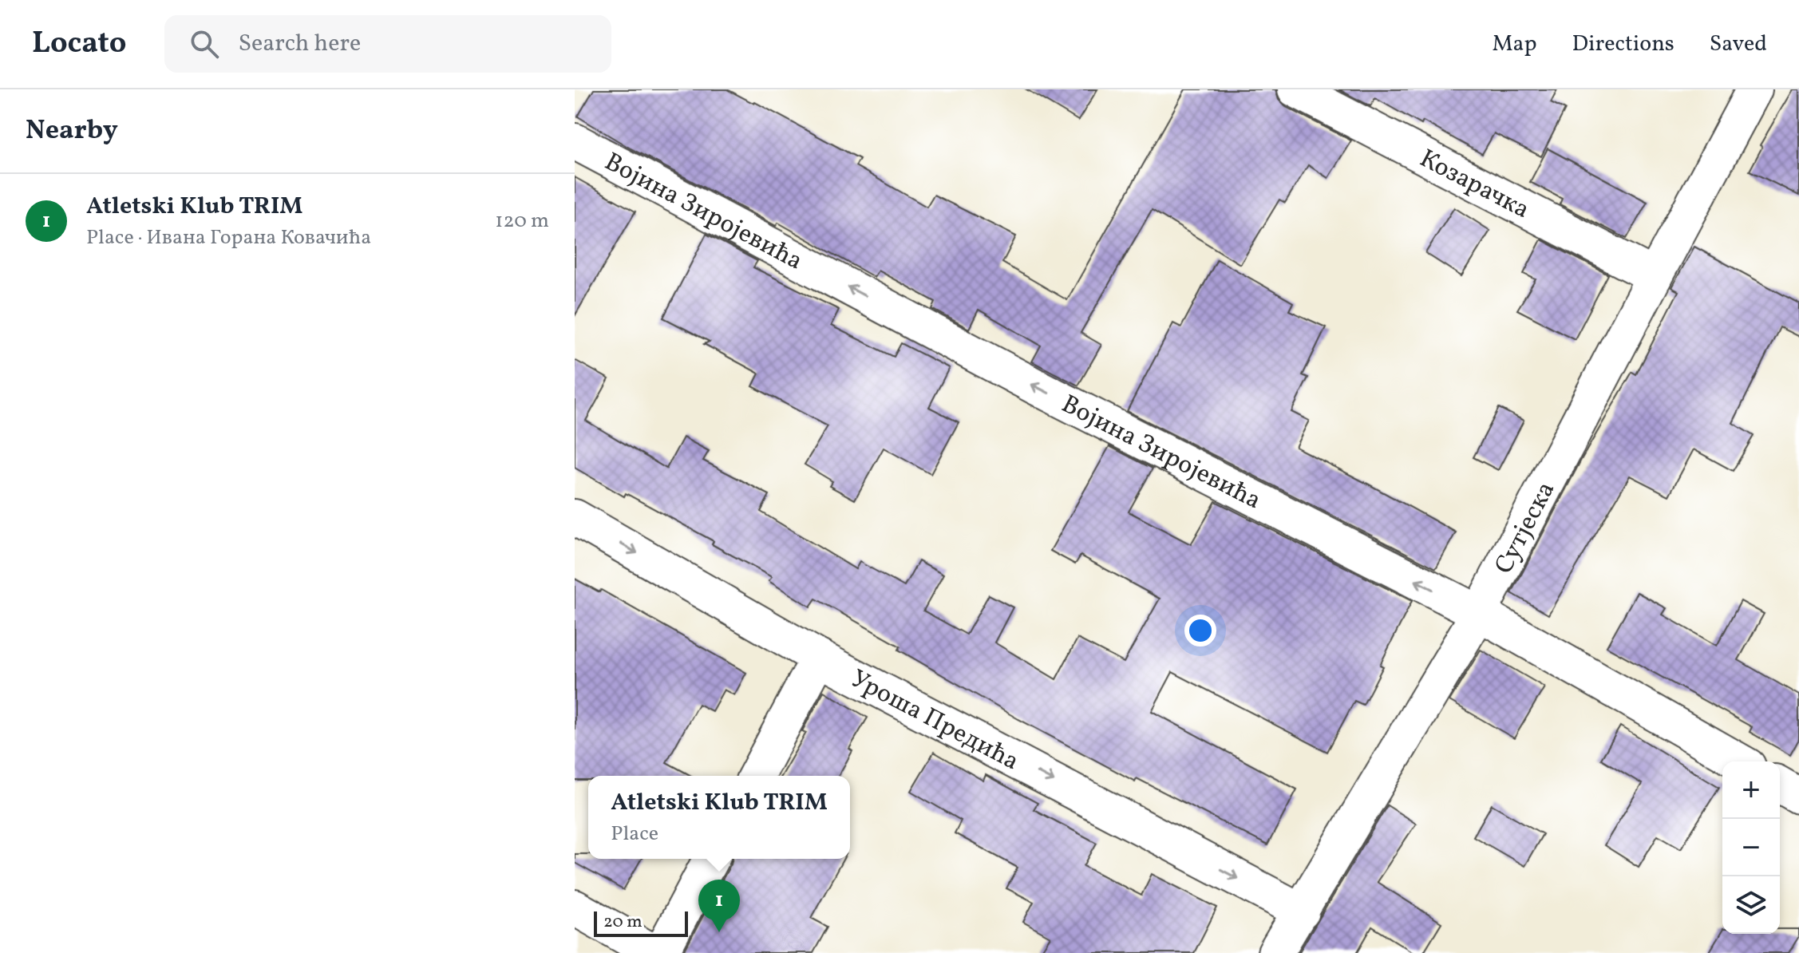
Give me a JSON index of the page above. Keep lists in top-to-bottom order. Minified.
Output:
{"streets":{"street":["Козарачка","Војина Зиројевића","Сутјеска","Уроша Предића"]},"crossings":[["Козарачка","Сутјеска"],["Војина Зиројевића","Сутјеска"],["Сутјеска","Уроша Предића"]],"one_way":["Војина Зиројевића","Уроша Предића"],"scale_bar":"20 m","page":{"header":"Locato","search":"Search here","nav":["Map","Directions","Saved"],"heading":"Nearby","list":[{"mark":"1","name":"Atletski Klub TRIM","note":"Place · Ивана Горана Ковачића","value":"120 m"}],"map_buttons":["+","−"],"popup":["Atletski Klub TRIM","Place"],"pins":"1","scale":"20 m"}}
